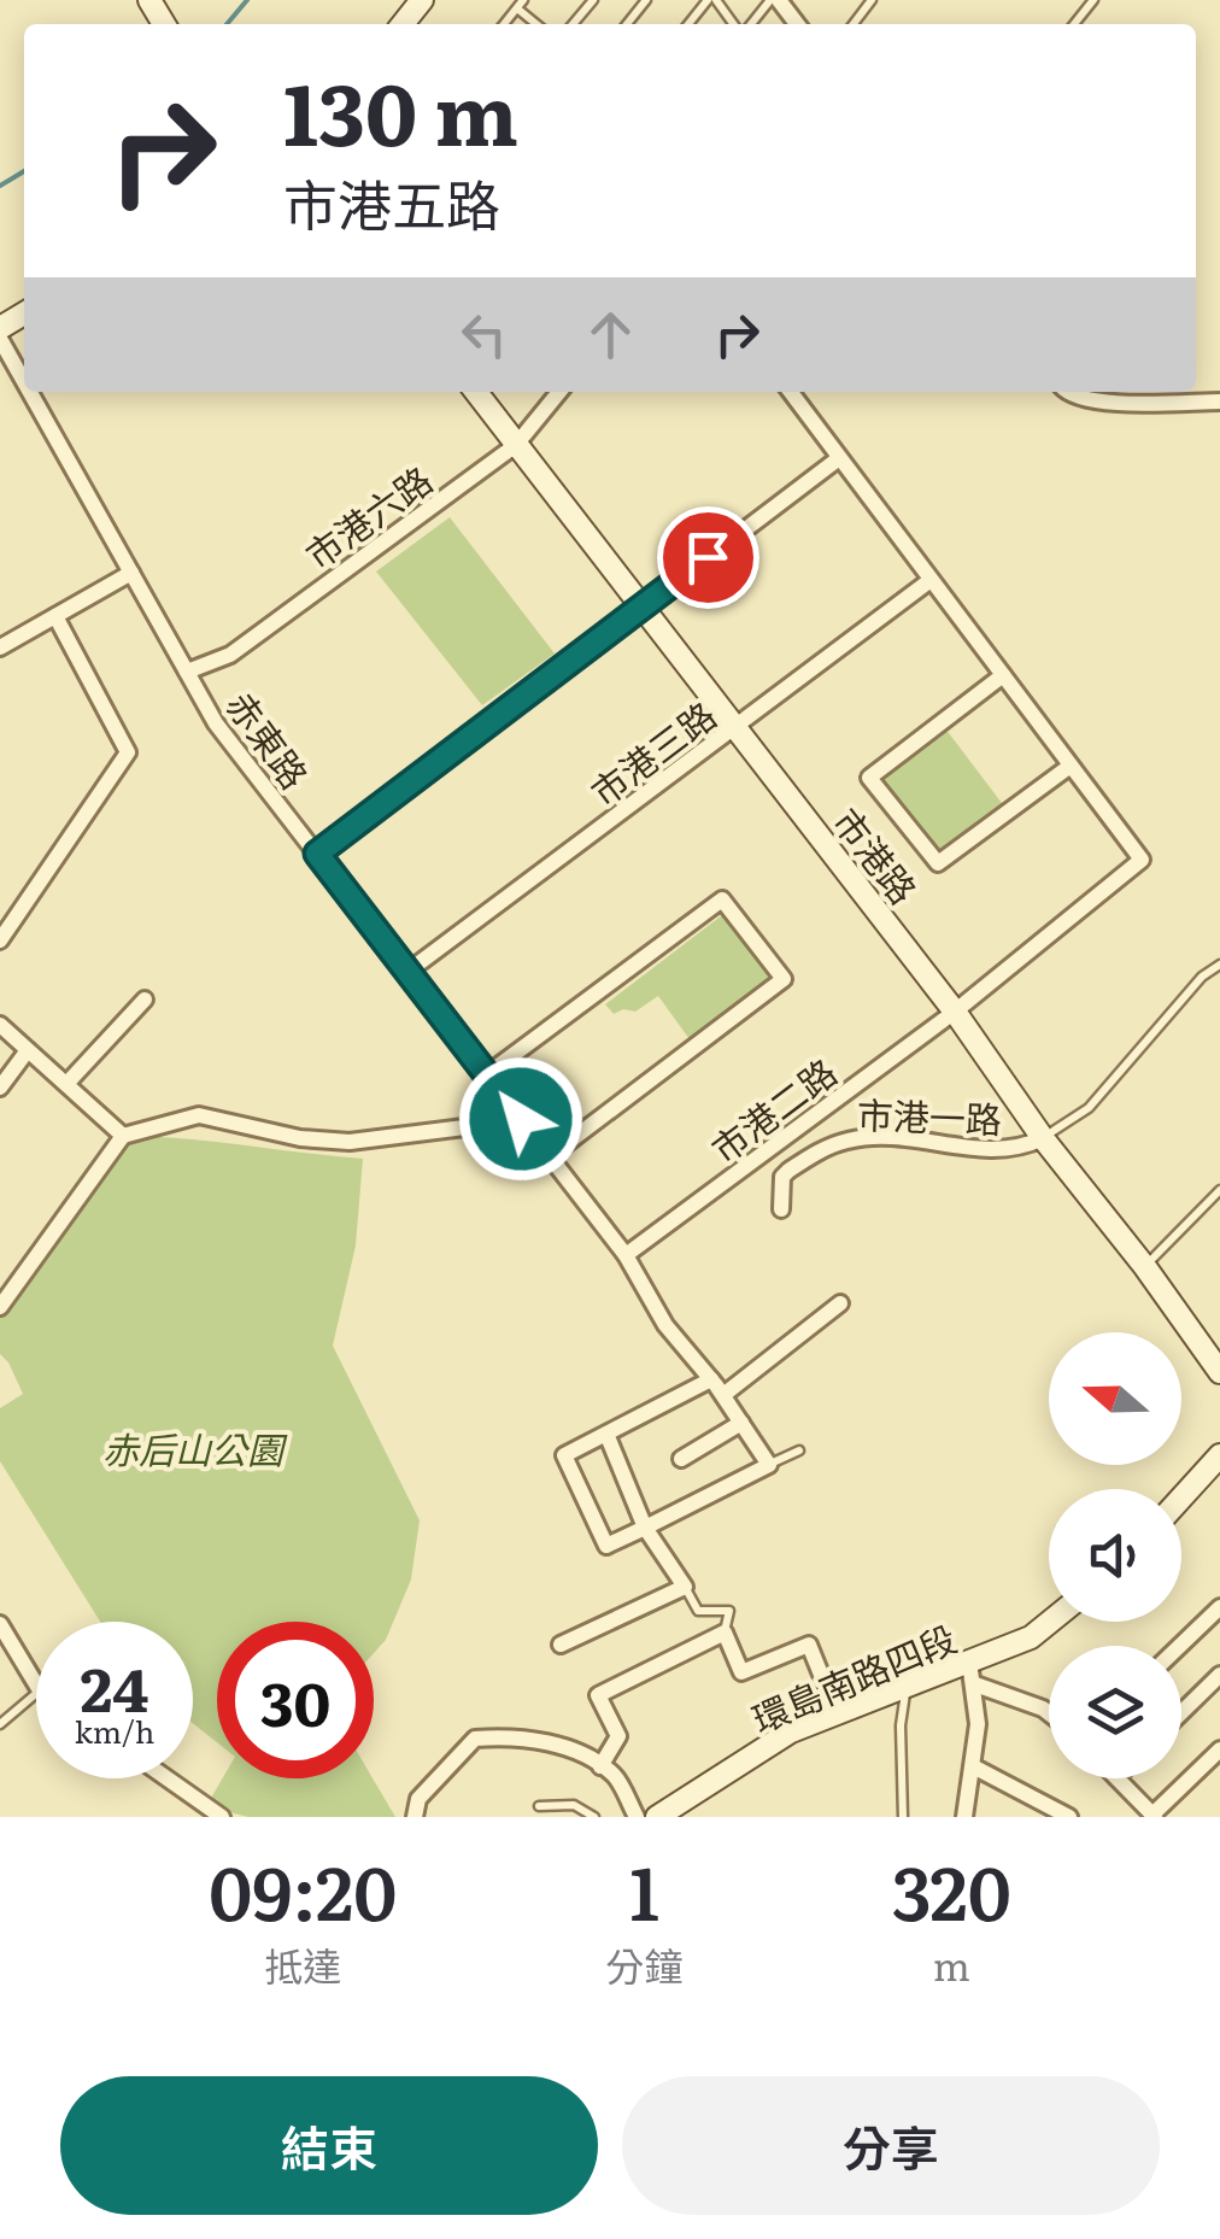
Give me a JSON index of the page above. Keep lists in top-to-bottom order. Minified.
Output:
{"streets":{"street":["市港六路","赤東路","市港三路","市港路","市港二路","市港一路","環島南路四段"]},"crossings":[["市港六路","赤東路"],["市港六路","市港路"],["赤東路","市港三路"],["赤東路","市港二路"],["市港三路","市港路"],["市港路","市港二路"],["市港路","市港一路"]],"parks":["赤后山公園"],"north":"left","page":{"turn":["130 m","市港五路"],"speed":"24 km/h","limit":"30","eta":["09:20","抵達","1","分鐘","320","m"],"buttons":["結束","分享"]}}
